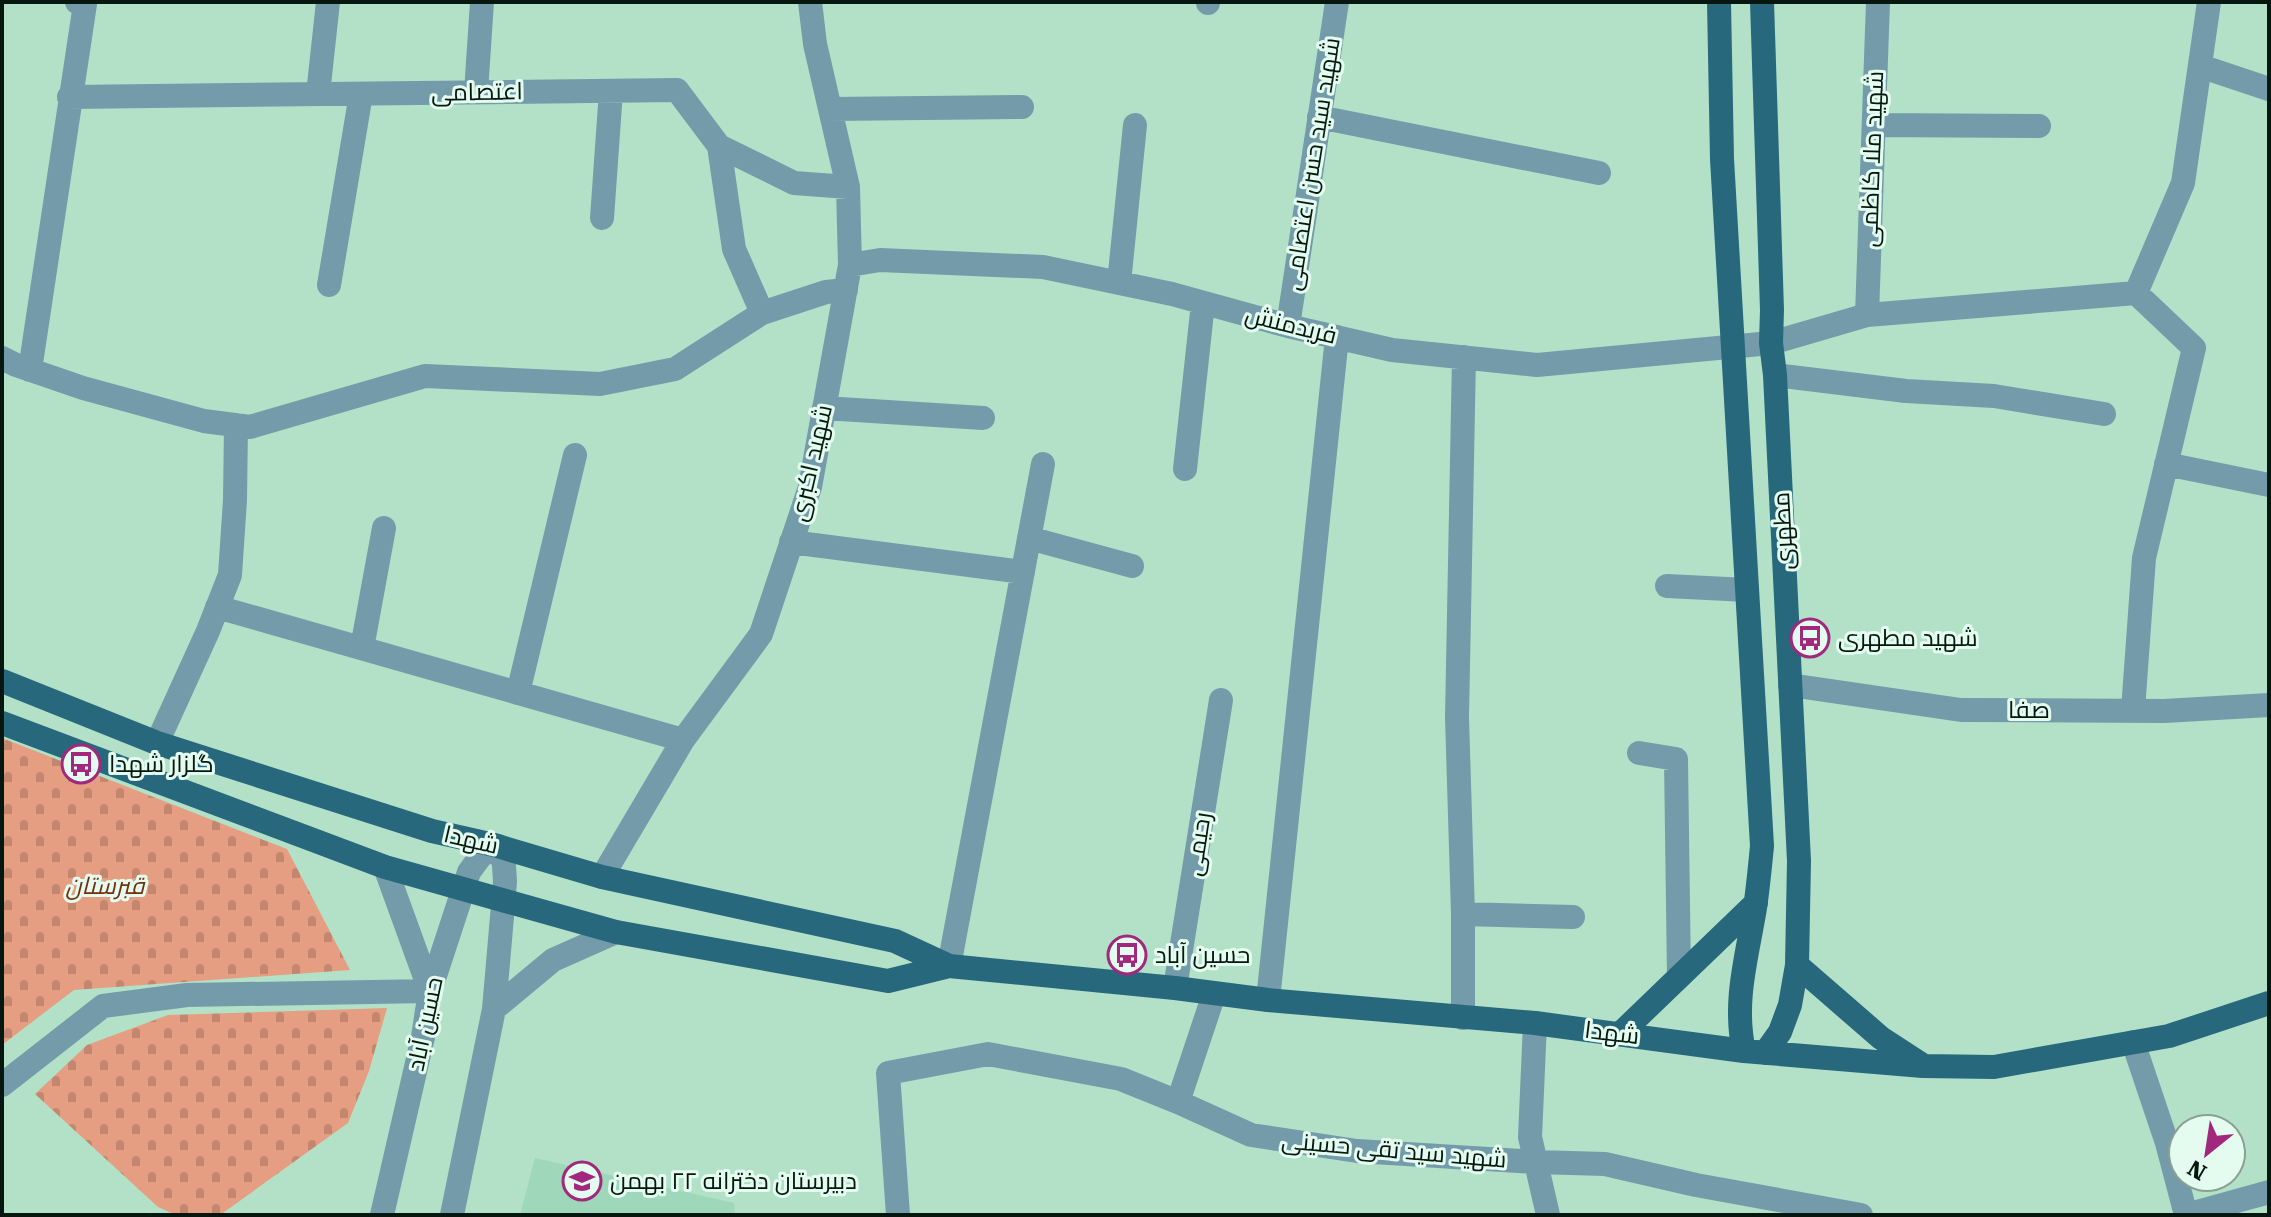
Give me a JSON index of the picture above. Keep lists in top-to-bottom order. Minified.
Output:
{"streets":{"main road":["مطهری","شهدا"],"street":["اعتصامی","شهید ملا کاظمی","شهید سید حسن اعتصامی","فریدمنش","شهید اکبری","صفا","رحیمی","حسین آباد","شهید سید تقی حسینی"]},"crossings":[["اعتصامی","شهید اکبری"],["شهید ملا کاظمی","فریدمنش"],["شهید سید حسن اعتصامی","فریدمنش"],["فریدمنش","شهید اکبری"],["فریدمنش","مطهری"],["شهید اکبری","شهدا"],["مطهری","صفا"],["مطهری","شهدا"],["شهدا","رحیمی"],["شهدا","حسین آباد"]],"parks":["قبرستان"],"places":{"bus stop":["شهید مطهری","گلزار شهدا","حسین آباد"],"school or university":["دبیرستان دخترانه ۲۲ بهمن"]},"north":"bottom left"}
